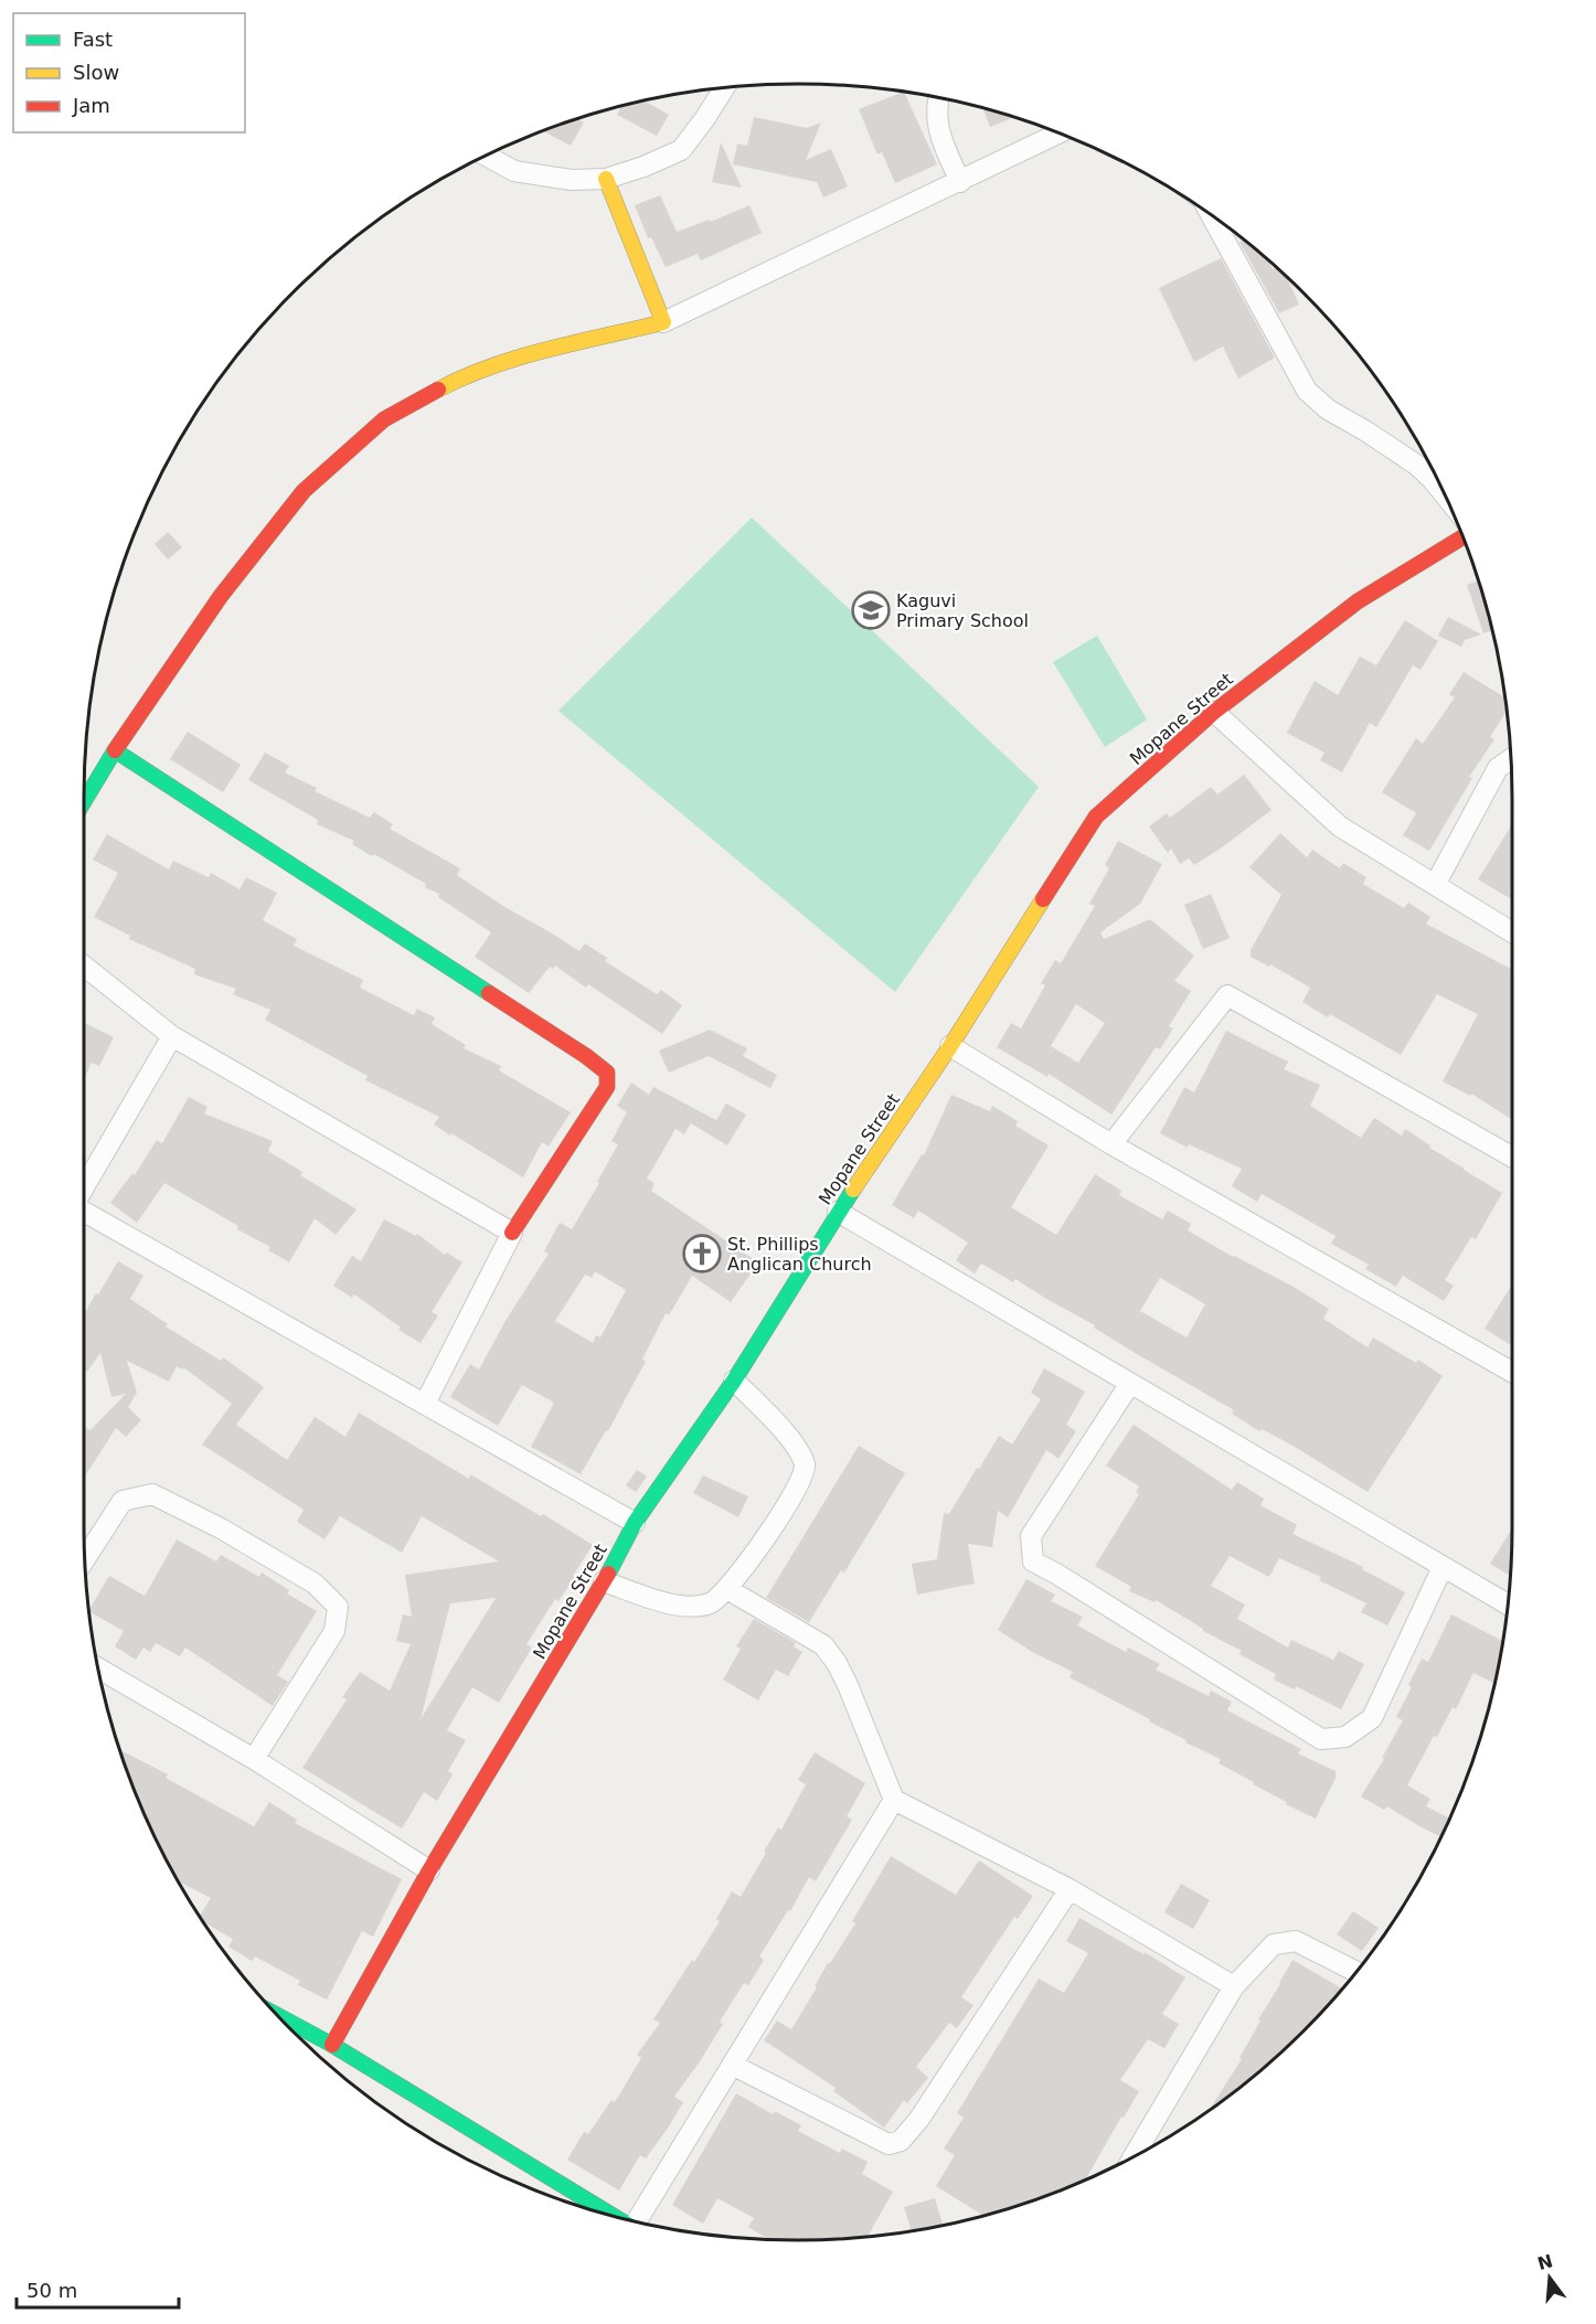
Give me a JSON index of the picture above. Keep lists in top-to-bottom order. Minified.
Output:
{"streets":{"street":["Mopane Street"]},"places":{"school or university":["Kaguvi Primary School"],"church":["St. Phillips Anglican Church"]},"legend":["Fast","Slow","Jam"],"scale_bar":"50 m","north":"top"}
